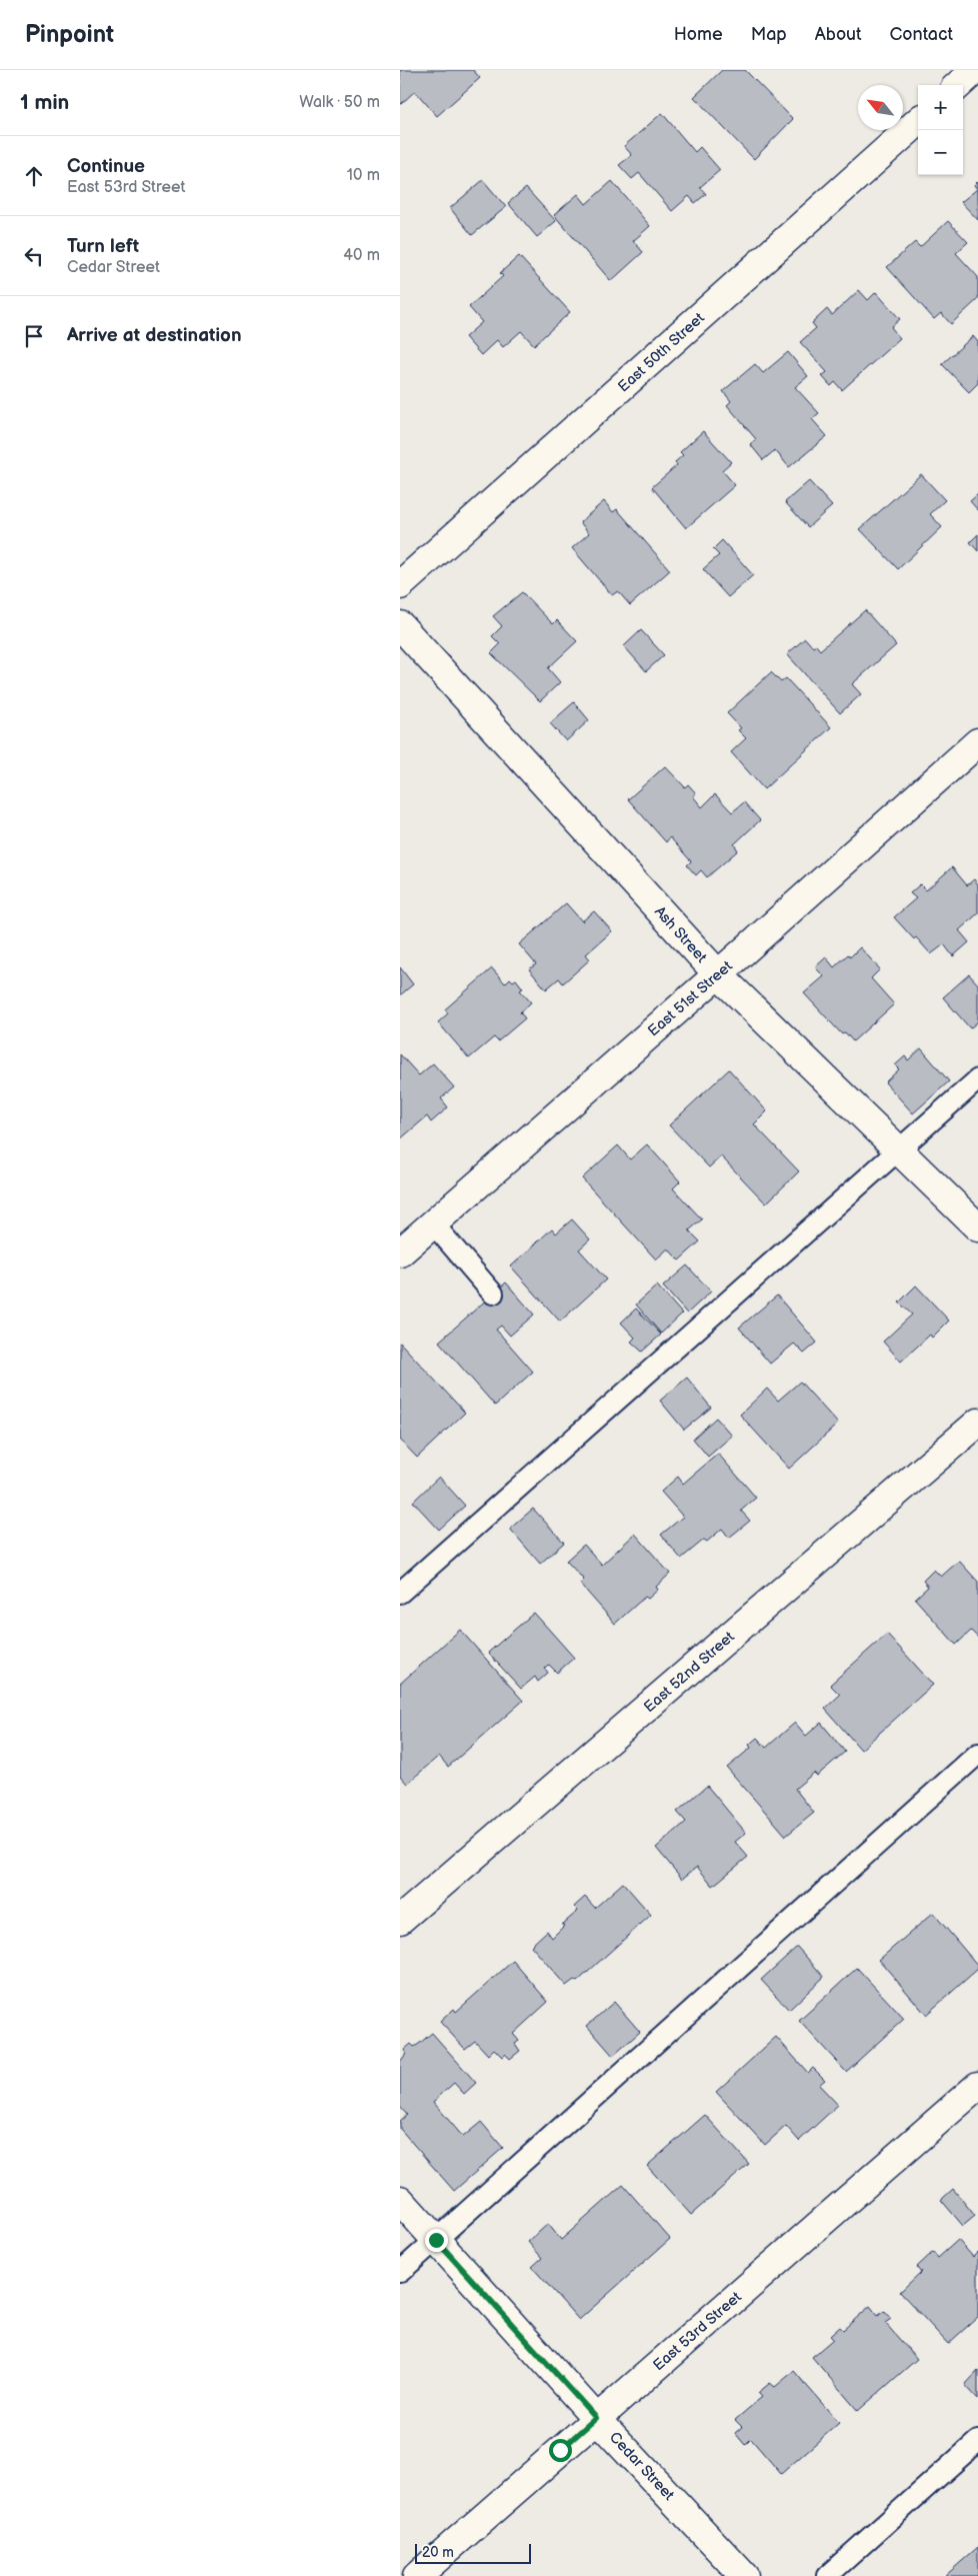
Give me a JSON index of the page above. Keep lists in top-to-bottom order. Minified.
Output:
{"streets":{"street":["East 50th Street","Ash Street","East 51st Street","East 52nd Street","East 53rd Street","Cedar Street"]},"crossings":[["Ash Street","East 51st Street"],["East 53rd Street","Cedar Street"]],"scale_bar":"20 m","north":"top left","page":{"header":"Pinpoint","nav":["Home","Map","About","Contact"],"heading":["1 min","Walk · 50 m"],"map_buttons":["+","−"],"list":[["Continue","East 53rd Street","10 m"],["Turn left","Cedar Street","40 m"],"Arrive at destination"],"scale":"20 m"}}
